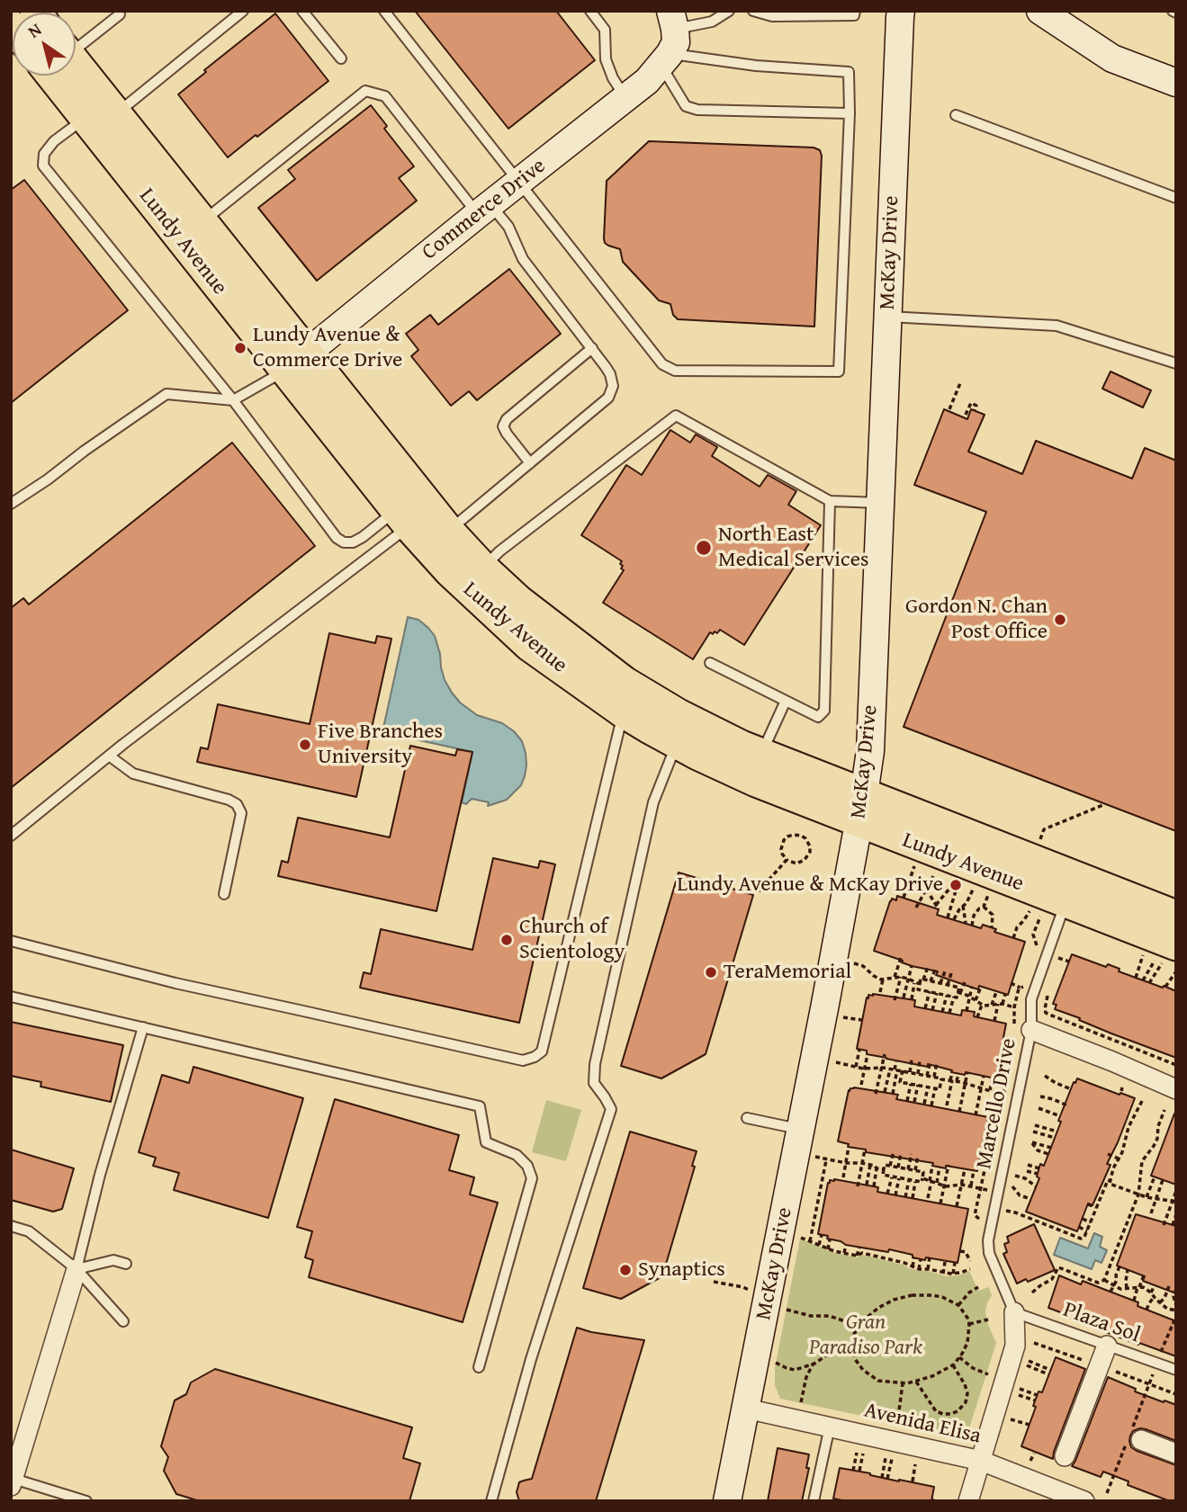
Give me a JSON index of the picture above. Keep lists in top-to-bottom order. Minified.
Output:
{"streets":{"main road":["Lundy Avenue"],"street":["Commerce Drive","McKay Drive","Avenida Elisa"],"lane":["Marcello Drive","Plaza Sol"]},"crossings":[["Commerce Drive","Lundy Avenue"],["Lundy Avenue","McKay Drive"],["Lundy Avenue","Marcello Drive"],["McKay Drive","Avenida Elisa"],["Marcello Drive","Plaza Sol"]],"parks":["Gran Paradiso Park"],"places":["Lundy Avenue & Commerce Drive","North East Medical Services","Gordon N. Chan Post Office","Five Branches University","Lundy Avenue & McKay Drive","Church of Scientology","TeraMemorial","Synaptics"],"north":"top left"}
